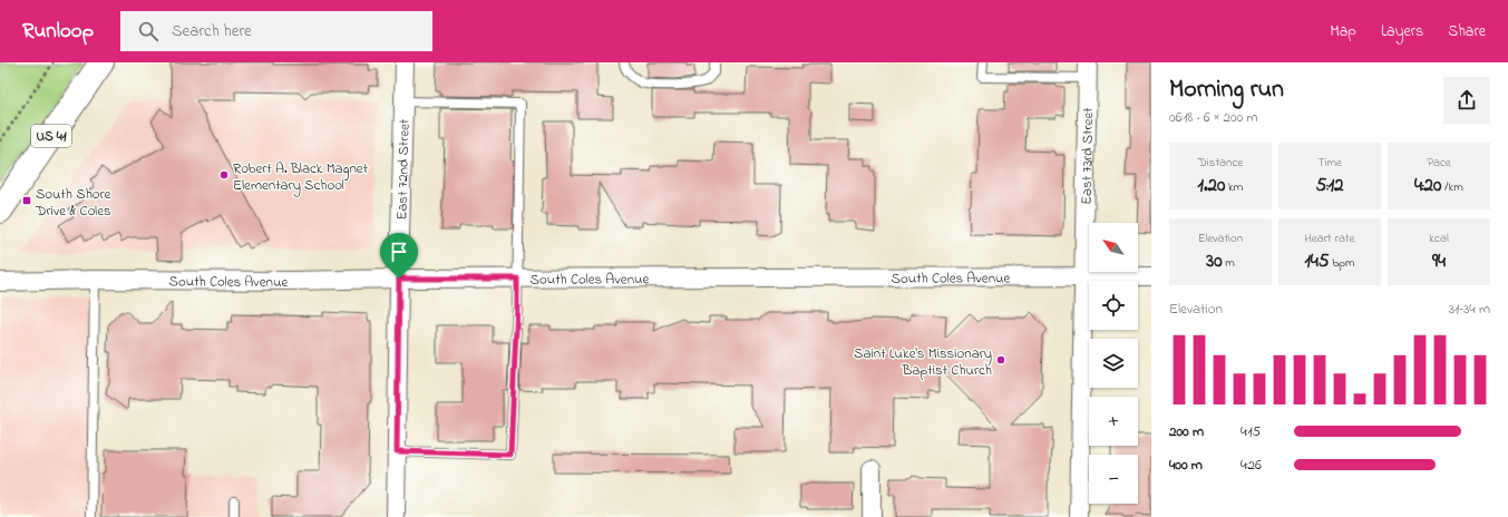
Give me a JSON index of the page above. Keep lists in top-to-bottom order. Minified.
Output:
{"streets":{"main road":["US 41"],"street":["East 73rd Street","East 72nd Street","South Coles Avenue"]},"crossings":[["East 73rd Street","South Coles Avenue"],["East 72nd Street","South Coles Avenue"]],"places":{"other":["Robert A. Black Magnet Elementary School","Saint Luke's Missionary Baptist Church"],"transit":["South Shore Drive & Coles"]},"north":"top left","page":{"header":"Runloop","search":"Search here","nav":["Map","Layers","Share"],"heading":["Morning run","06:18 · 6 × 200 m"],"stats":[["Distance","1.20 km"],["Time","5:12"],["Pace","4:20 /km"],["Elevation","30 m"],["Heart rate","145 bpm"],["kcal","94"]],"map_buttons":["+","−"],"chart":["Elevation","31–34 m"],"list":[{"name":"200 m","note":"4:15"},{"name":"400 m","note":"4:26"}]}}
